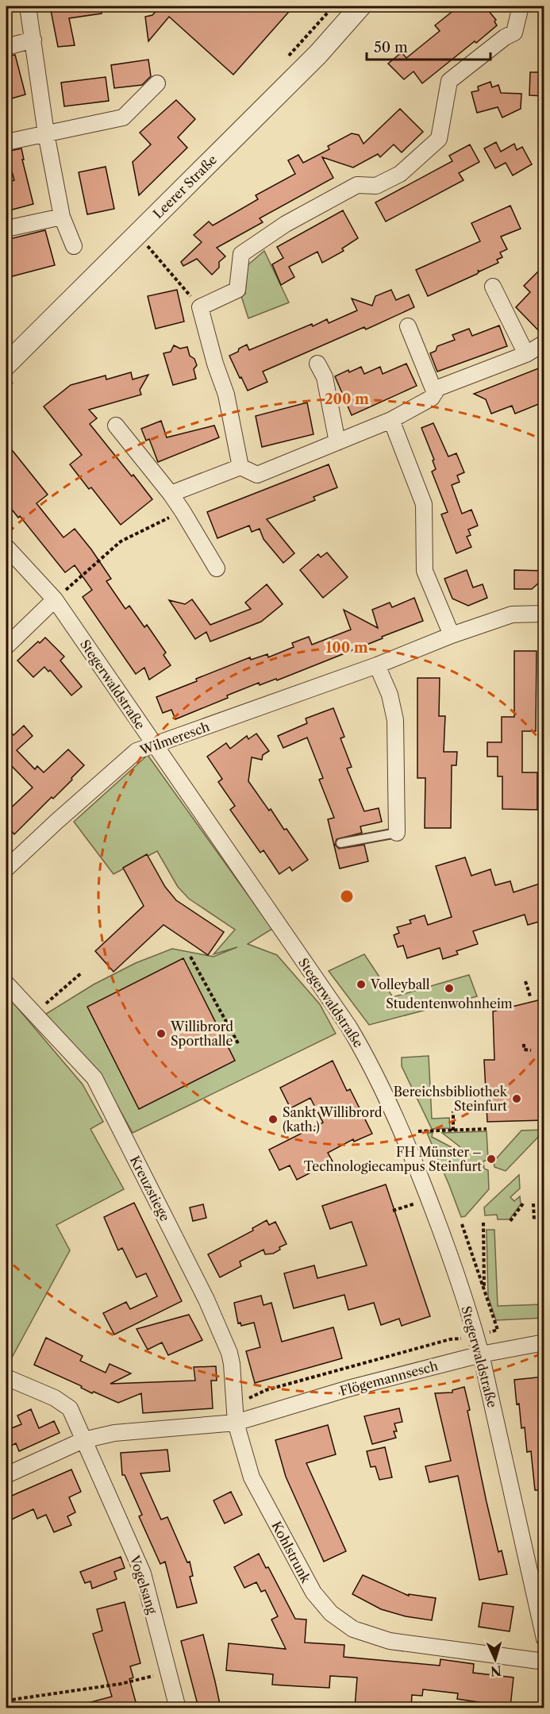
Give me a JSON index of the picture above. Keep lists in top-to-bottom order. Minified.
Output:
{"streets":{"street":["Leerer Straße","Stegerwaldstraße","Wilmeresch","Kreuzstiege","Flögemannsesch","Kohlstrunk","Vogelsang"]},"crossings":[["Stegerwaldstraße","Wilmeresch"],["Stegerwaldstraße","Flögemannsesch"],["Kreuzstiege","Flögemannsesch"],["Kreuzstiege","Kohlstrunk"],["Flögemannsesch","Kohlstrunk"]],"places":["Volleyball","Studentenwohnheim","Willibrord Sporthalle","Bereichsbibliothek Steinfurt","Sankt Willibrord (kath.)","FH Münster – Technologiecampus Steinfurt"],"scale_bar":"50 m","north":"bottom","rings":["200 m","100 m"]}
